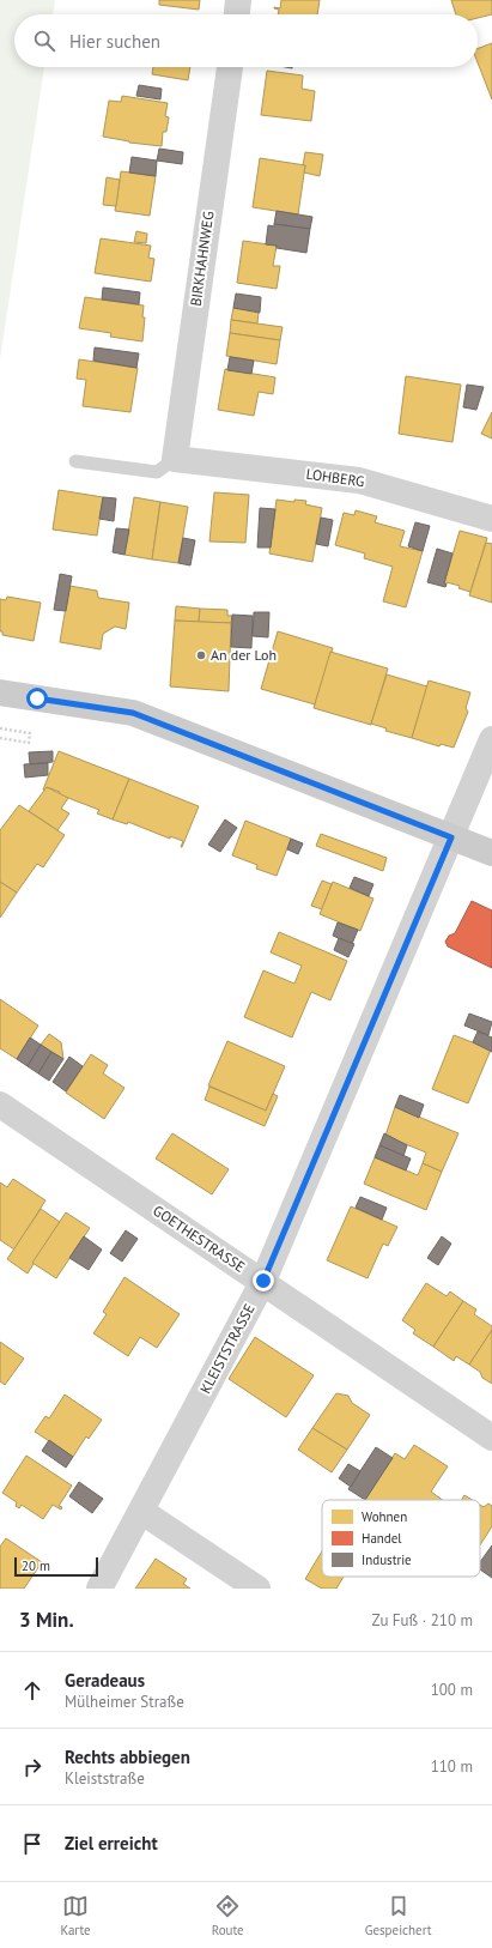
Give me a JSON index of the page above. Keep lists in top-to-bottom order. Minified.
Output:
{"streets":{"street":["BIRKHAHNWEG","LOHBERG","GOETHESTRASSE","KLEISTSTRASSE"]},"crossings":[["BIRKHAHNWEG","LOHBERG"],["GOETHESTRASSE","KLEISTSTRASSE"]],"places":["An der Loh"],"legend":["Wohnen","Handel","Industrie"],"scale_bar":"20 m","page":{"search":"Hier suchen","scale":"20 m","heading":["3 Min.","Zu Fuß · 210 m"],"list":[["Geradeaus","Mülheimer Straße","100 m"],["Rechts abbiegen","Kleiststraße","110 m"],"Ziel erreicht"],"nav":["Karte","Route","Gespeichert"]}}
